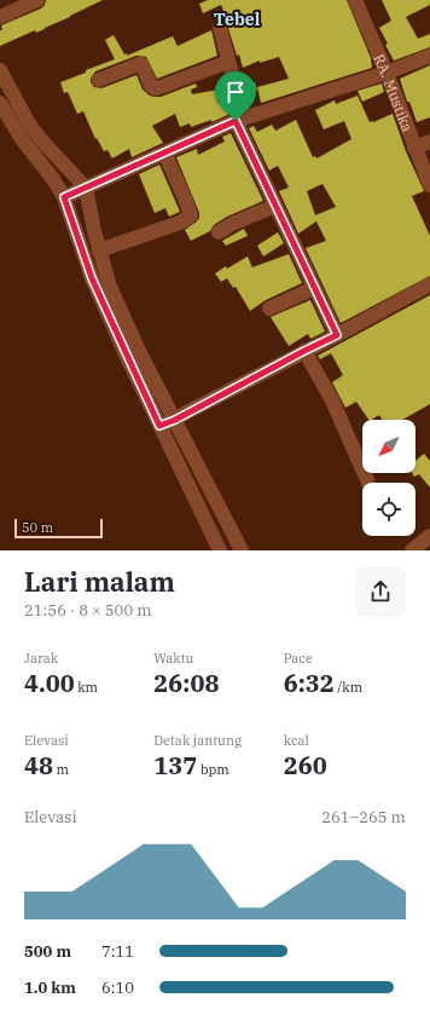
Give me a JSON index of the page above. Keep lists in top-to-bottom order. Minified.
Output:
{"streets":{"street":["RA. Mustika"]},"districts":["Tebel"],"scale_bar":"50 m","north":"bottom left","page":{"scale":"50 m","heading":["Lari malam","21:56 · 8 × 500 m"],"stats":[["Jarak","4.00 km"],["Waktu","26:08"],["Pace","6:32 /km"],["Elevasi","48 m"],["Detak jantung","137 bpm"],["kcal","260"]],"chart":["Elevasi","261–265 m"],"list":[{"name":"500 m","note":"7:11"},{"name":"1.0 km","note":"6:10"}]}}
